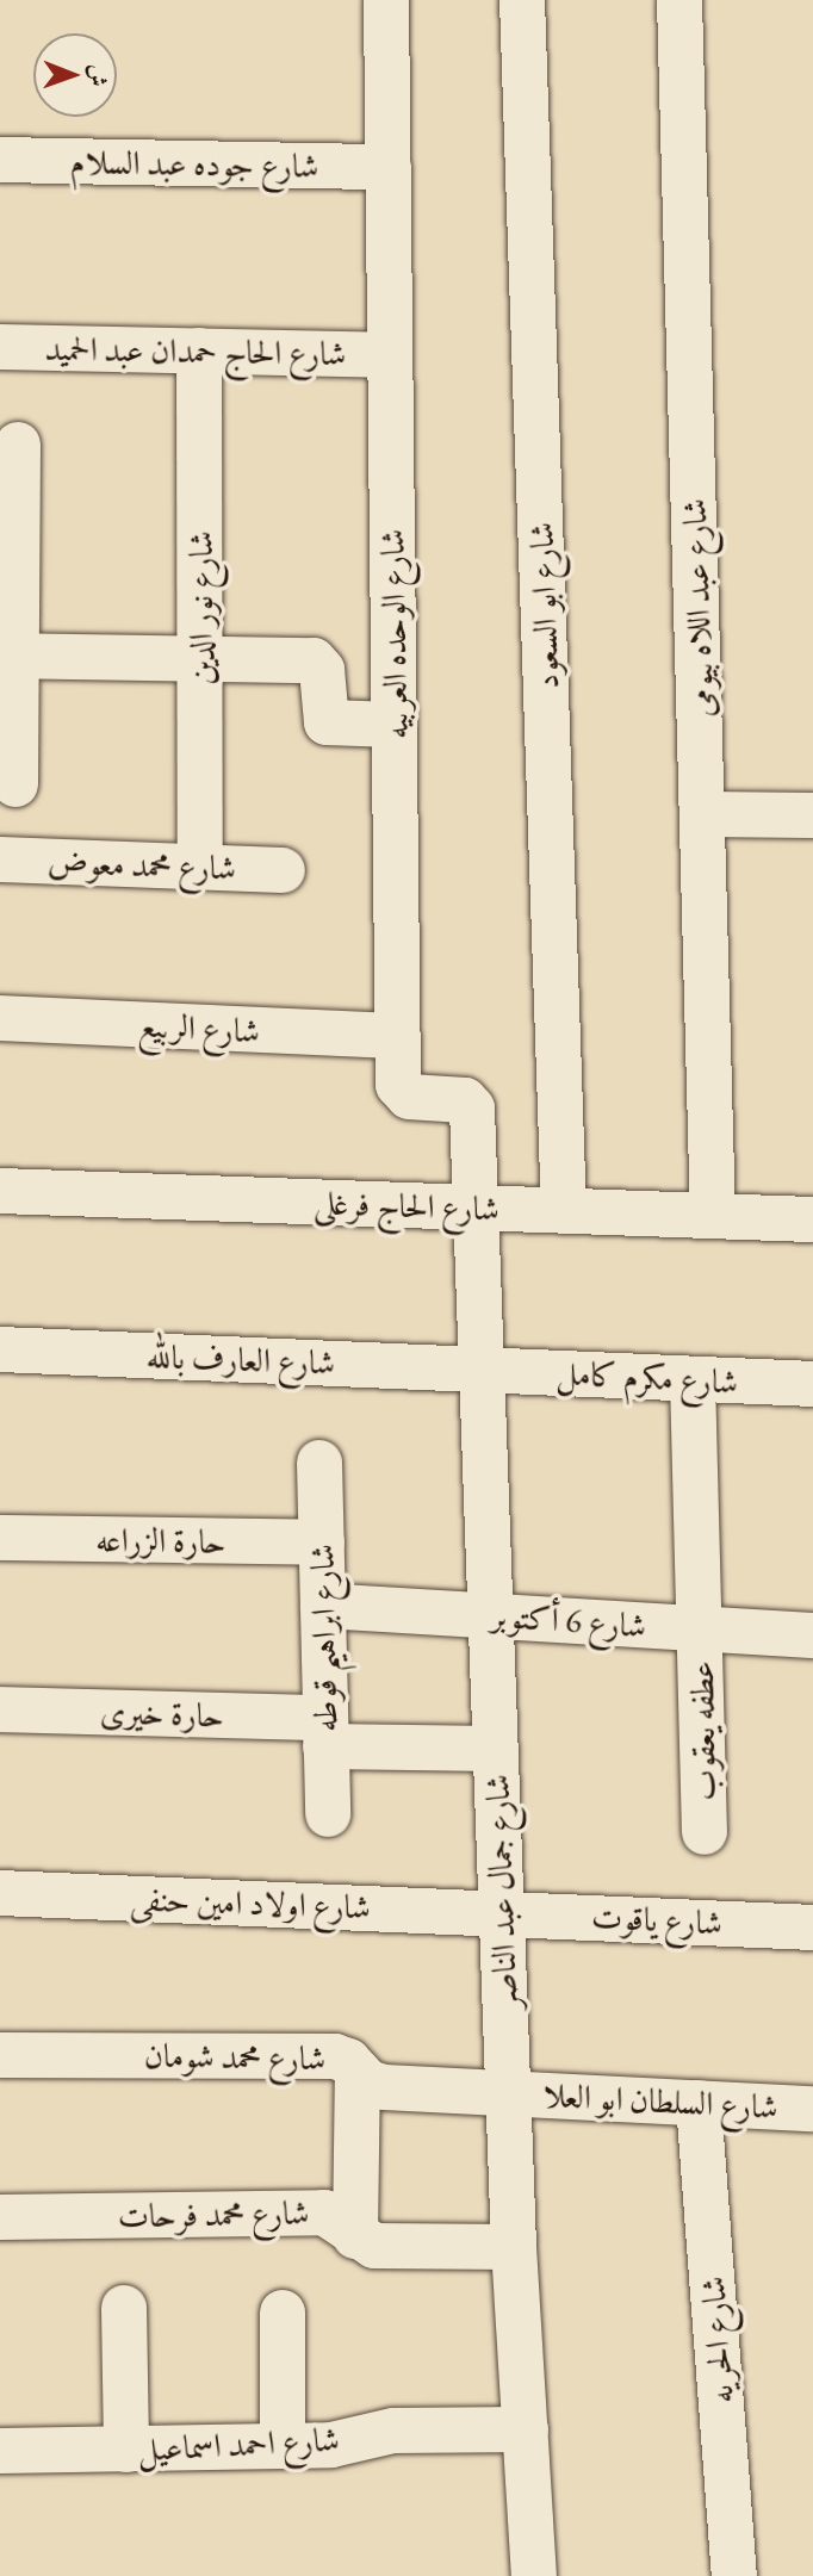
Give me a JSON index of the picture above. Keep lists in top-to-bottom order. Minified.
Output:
{"streets":{"street":["شارع جوده عبد السلام","شارع الحاج حمدان عبد الحميد","شارع ابو السعود","شارع نور الدين","شارع عبد اللاه بيومى","شارع الوحده العربيه","شارع محمد معوض","شارع الربيع","شارع الحاج فرغلى","شارع العارف بالله","شارع مكرم كامل","حارة الزراعه","شارع 6 أكتوبر","شارع ابراهيم قوطه","حارة خيرى","عطفه يعقوب","شارع جمال عبد الناصر","شارع اولاد امين حنفى","شارع ياقوت","شارع محمد شومان","شارع السلطان ابو العلا","شارع محمد فرحات","شارع الحريه","شارع احمد اسماعيل"]},"crossings":[["شارع جوده عبد السلام","شارع الوحده العربيه"],["شارع الحاج حمدان عبد الحميد","شارع نور الدين"],["شارع الحاج حمدان عبد الحميد","شارع الوحده العربيه"],["شارع ابو السعود","شارع الحاج فرغلى"],["شارع نور الدين","شارع محمد معوض"],["شارع عبد اللاه بيومى","شارع الحاج فرغلى"],["شارع الوحده العربيه","شارع الربيع"],["شارع الوحده العربيه","شارع الحاج فرغلى"],["شارع الوحده العربيه","شارع جمال عبد الناصر"],["شارع الحاج فرغلى","شارع جمال عبد الناصر"],["شارع العارف بالله","شارع مكرم كامل"],["شارع العارف بالله","شارع جمال عبد الناصر"],["شارع مكرم كامل","عطفه يعقوب"],["شارع مكرم كامل","شارع جمال عبد الناصر"],["حارة الزراعه","شارع ابراهيم قوطه"],["شارع 6 أكتوبر","شارع ابراهيم قوطه"],["شارع 6 أكتوبر","عطفه يعقوب"],["شارع 6 أكتوبر","شارع جمال عبد الناصر"],["شارع ابراهيم قوطه","حارة خيرى"],["حارة خيرى","شارع جمال عبد الناصر"],["شارع جمال عبد الناصر","شارع اولاد امين حنفى"],["شارع جمال عبد الناصر","شارع ياقوت"],["شارع جمال عبد الناصر","شارع محمد شومان"],["شارع جمال عبد الناصر","شارع السلطان ابو العلا"],["شارع جمال عبد الناصر","شارع محمد فرحات"],["شارع جمال عبد الناصر","شارع احمد اسماعيل"],["شارع اولاد امين حنفى","شارع ياقوت"],["شارع محمد شومان","شارع السلطان ابو العلا"],["شارع السلطان ابو العلا","شارع الحريه"]],"north":"right"}
